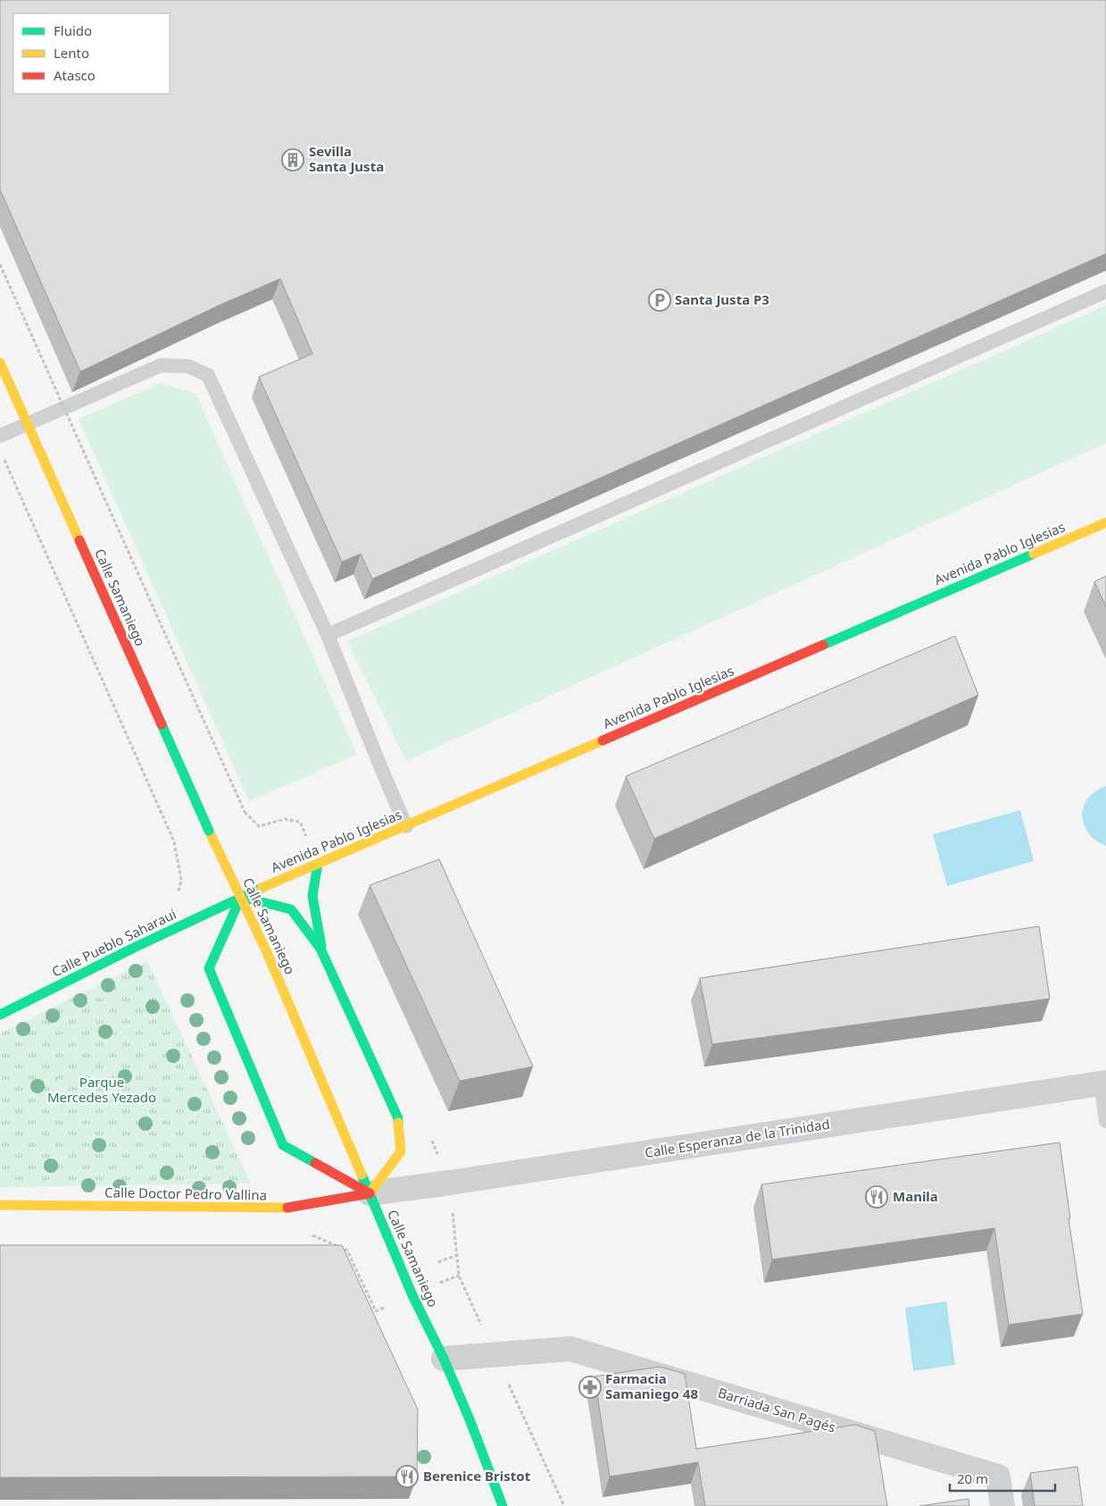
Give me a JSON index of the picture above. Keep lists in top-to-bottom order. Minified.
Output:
{"streets":{"main road":["Avenida Pablo Iglesias","Calle Samaniego","Calle Pueblo Saharaui","Calle Doctor Pedro Vallina"],"street":["Calle Esperanza de la Trinidad","Barriada San Pagés"]},"crossings":[["Avenida Pablo Iglesias","Calle Samaniego"],["Avenida Pablo Iglesias","Calle Pueblo Saharaui"],["Calle Samaniego","Calle Pueblo Saharaui"],["Calle Samaniego","Calle Esperanza de la Trinidad"],["Calle Samaniego","Calle Doctor Pedro Vallina"],["Calle Samaniego","Barriada San Pagés"],["Calle Esperanza de la Trinidad","Calle Doctor Pedro Vallina"]],"parks":["Parque Mercedes Yezado"],"places":{"building":["Sevilla Santa Justa"],"parking":["Santa Justa P3"],"restaurant":["Manila","Berenice Bristot"],"pharmacy":["Farmacia Samaniego 48"]},"legend":["Fluido","Lento","Atasco"],"scale_bar":"20 m"}
